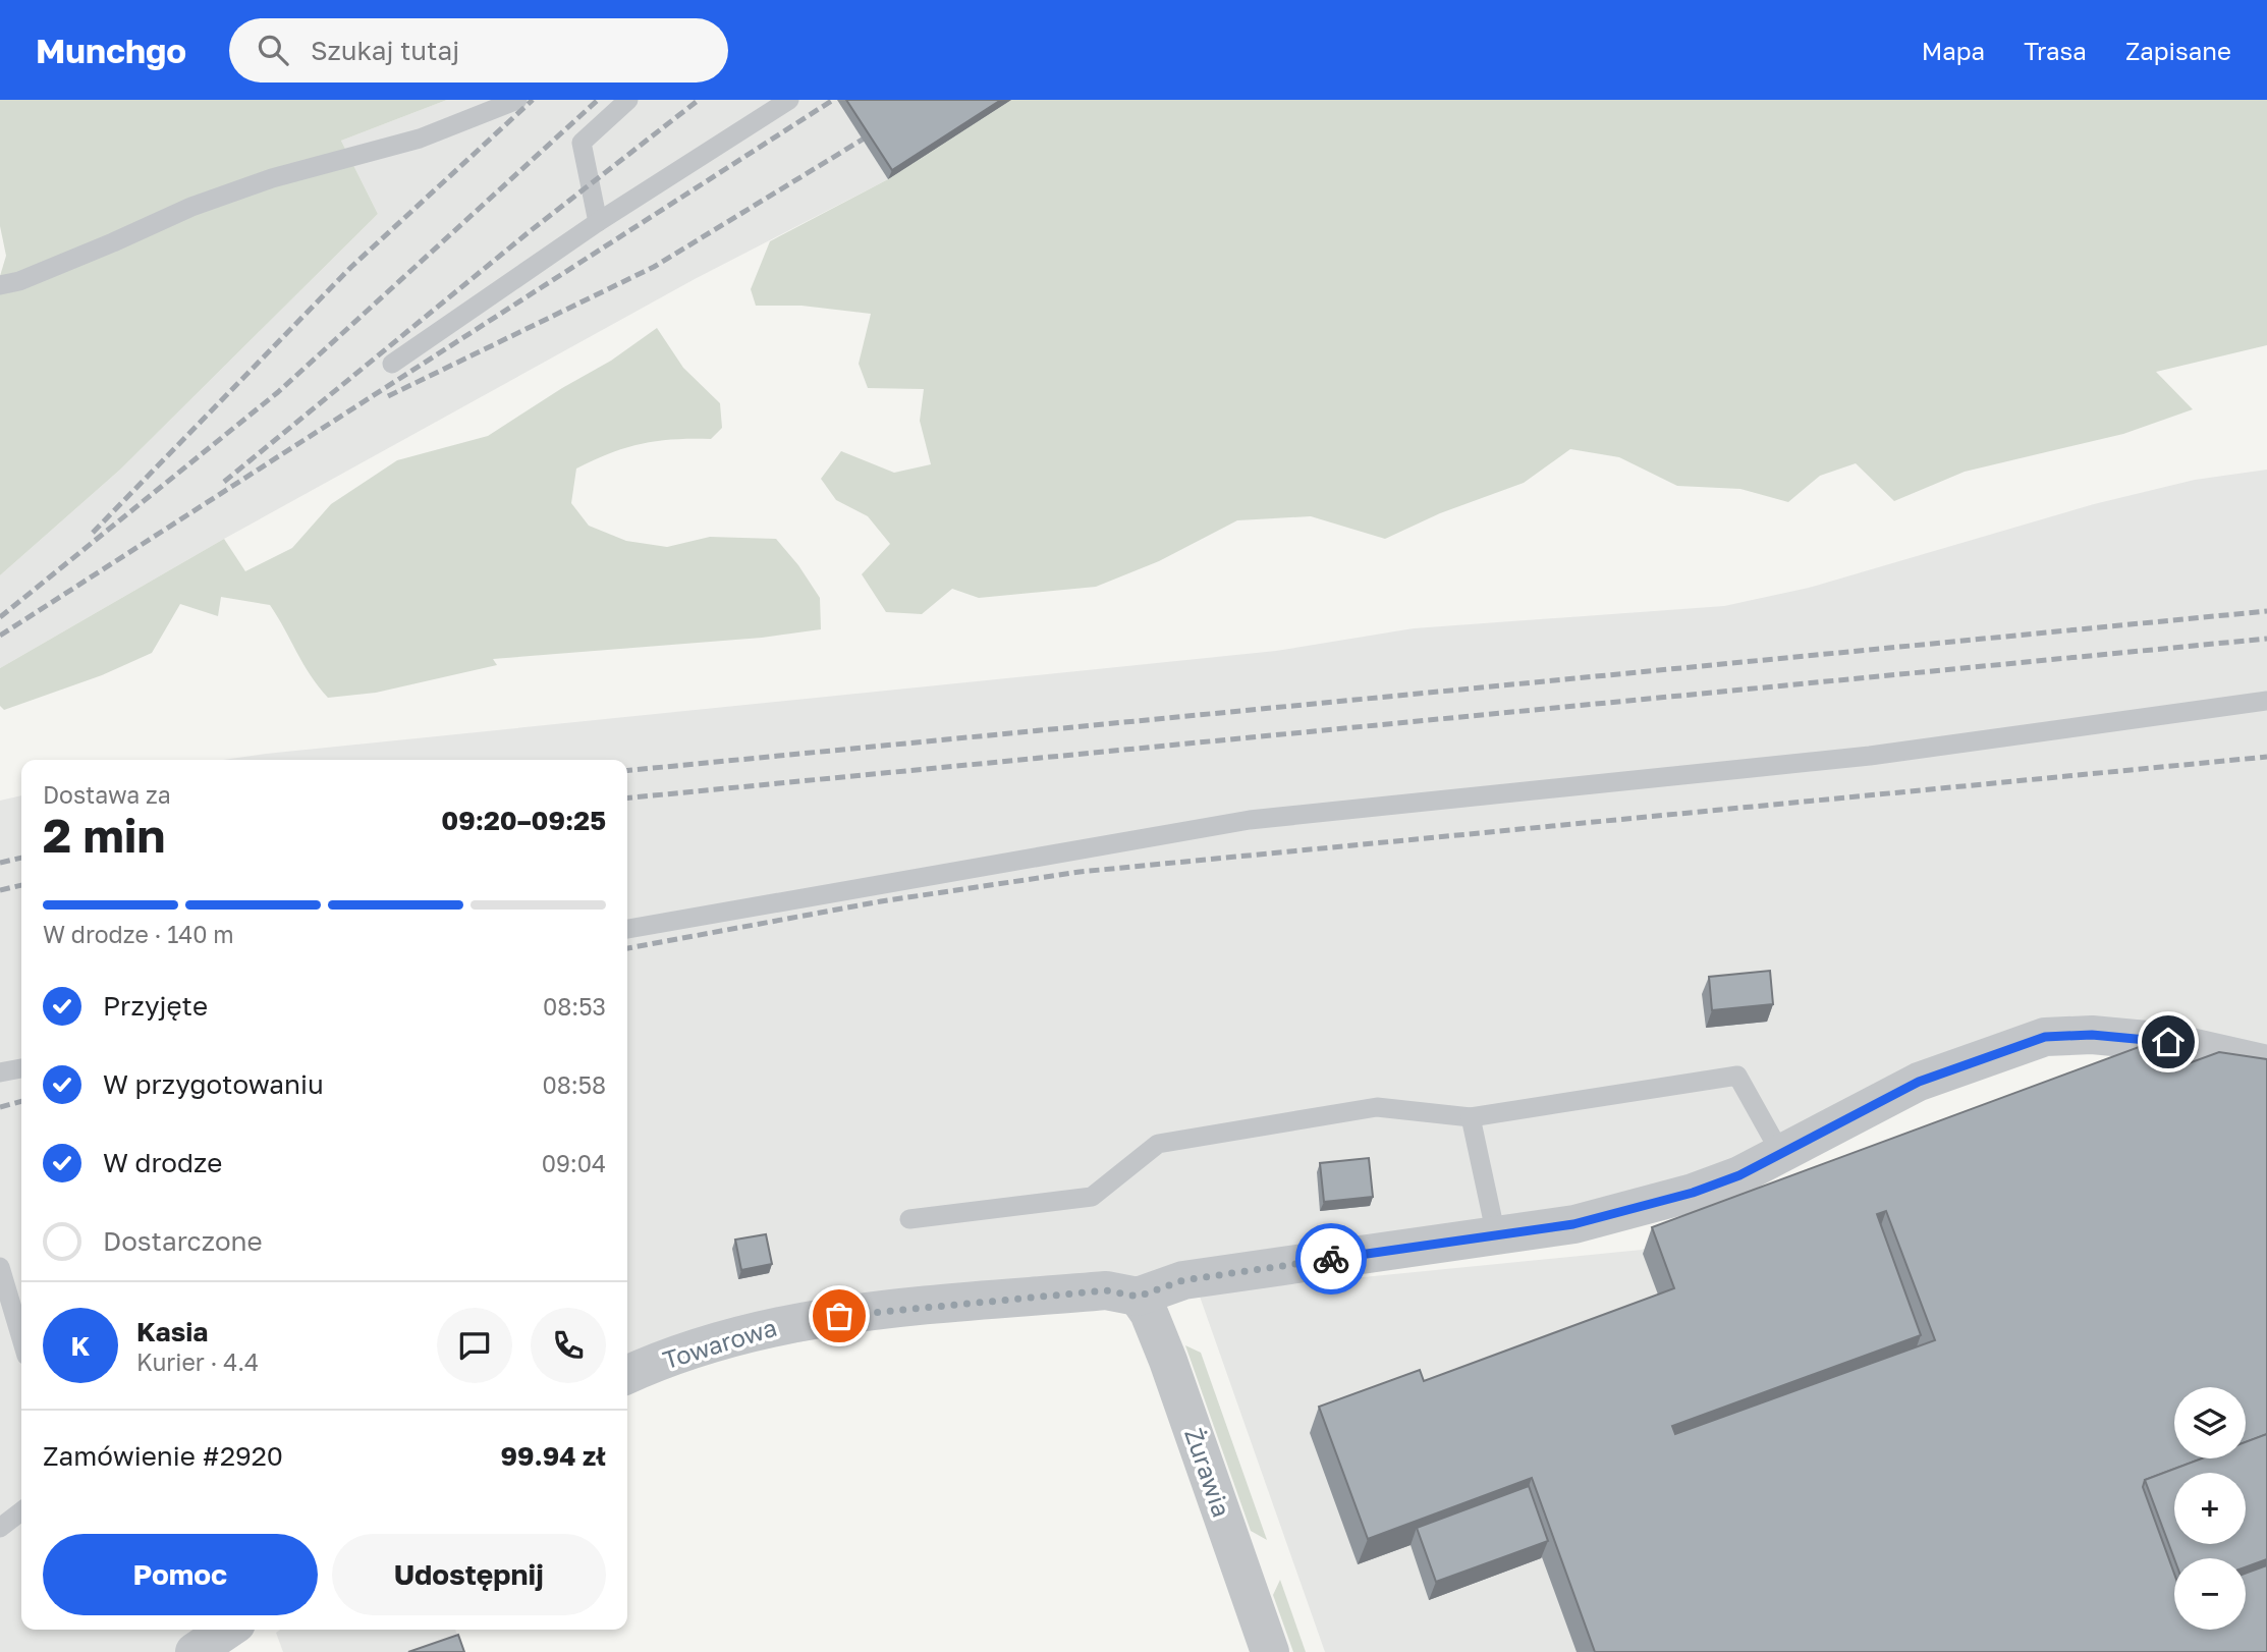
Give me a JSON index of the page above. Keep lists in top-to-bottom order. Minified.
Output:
{"streets":{"street":["Towarowa","Żurawia"]},"crossings":[["Towarowa","Żurawia"]],"page":{"header":"Munchgo","search":"Szukaj tutaj","nav":["Mapa","Trasa","Zapisane"],"heading":["2 min","Dostawa za","09:20–09:25"],"panel":["Kasia","Kurier · 4.4","Zamówienie #2920","99.94 zł"],"bar":"W drodze · 140 m","list":[["Przyjęte","08:53"],["W przygotowaniu","08:58"],["W drodze","09:04"],"Dostarczone"],"round":"K","map_buttons":["+","−"],"buttons":["Pomoc","Udostępnij"]}}
